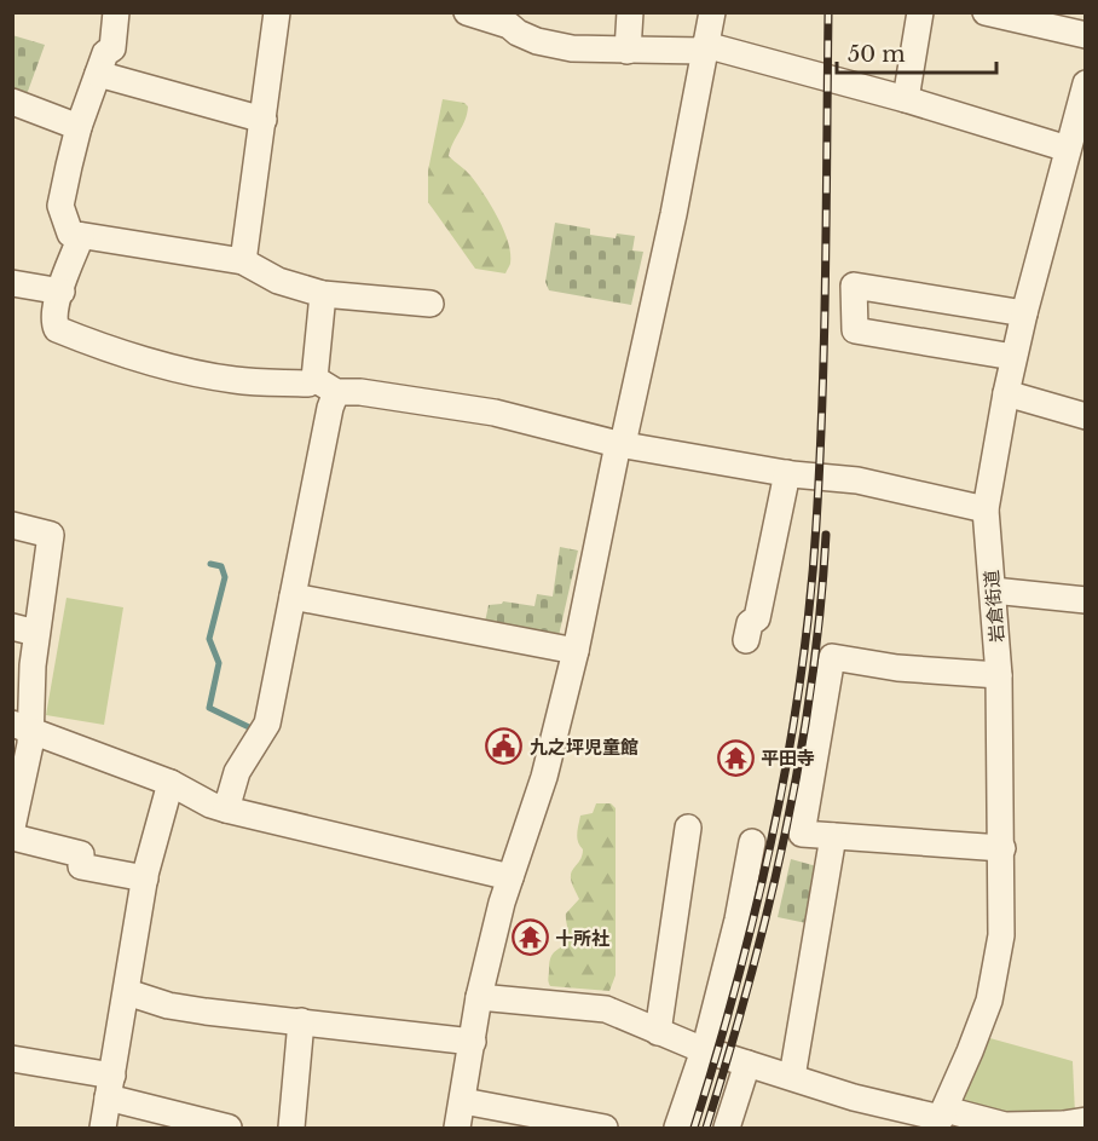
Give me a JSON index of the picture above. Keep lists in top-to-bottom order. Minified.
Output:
{"streets":{"street":["岩倉街道"]},"places":{"public building":["九之坪児童館"],"temple":["平田寺","十所社"]},"scale_bar":"50 m"}
